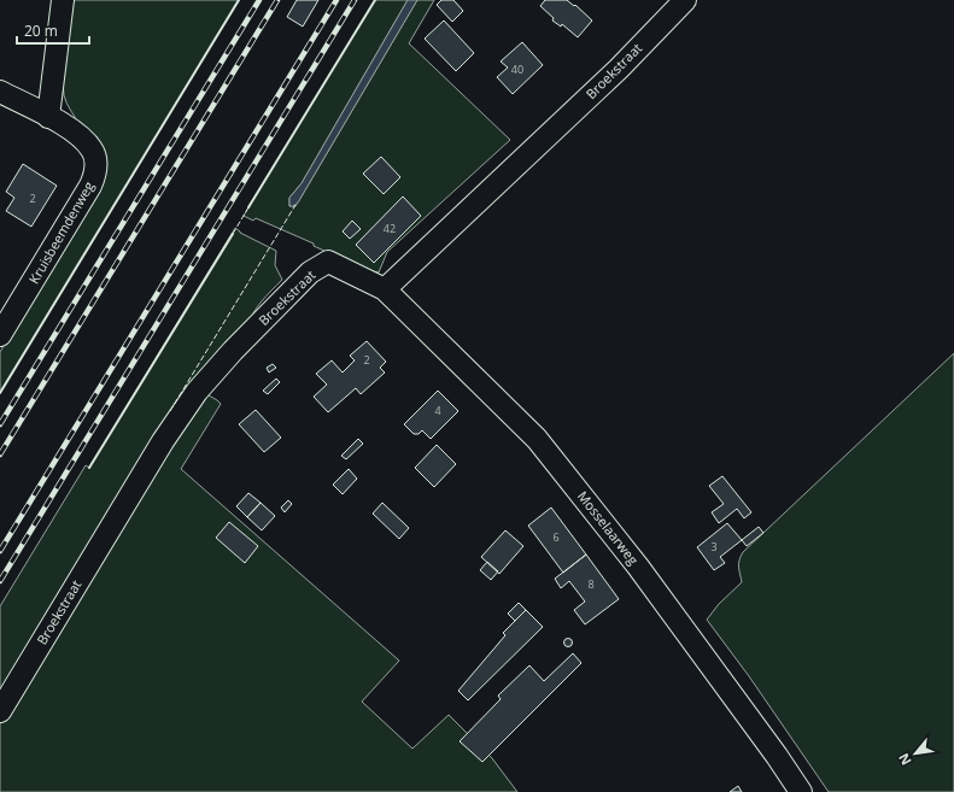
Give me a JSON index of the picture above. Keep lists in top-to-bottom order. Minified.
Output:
{"streets":{"street":["Broekstraat","Kruisbeemdenweg","Mosselaarweg"]},"crossings":[["Broekstraat","Mosselaarweg"]],"house_numbers":["40","2","42","2","4","6","3","8"],"scale_bar":"20 m","north":"bottom left"}
